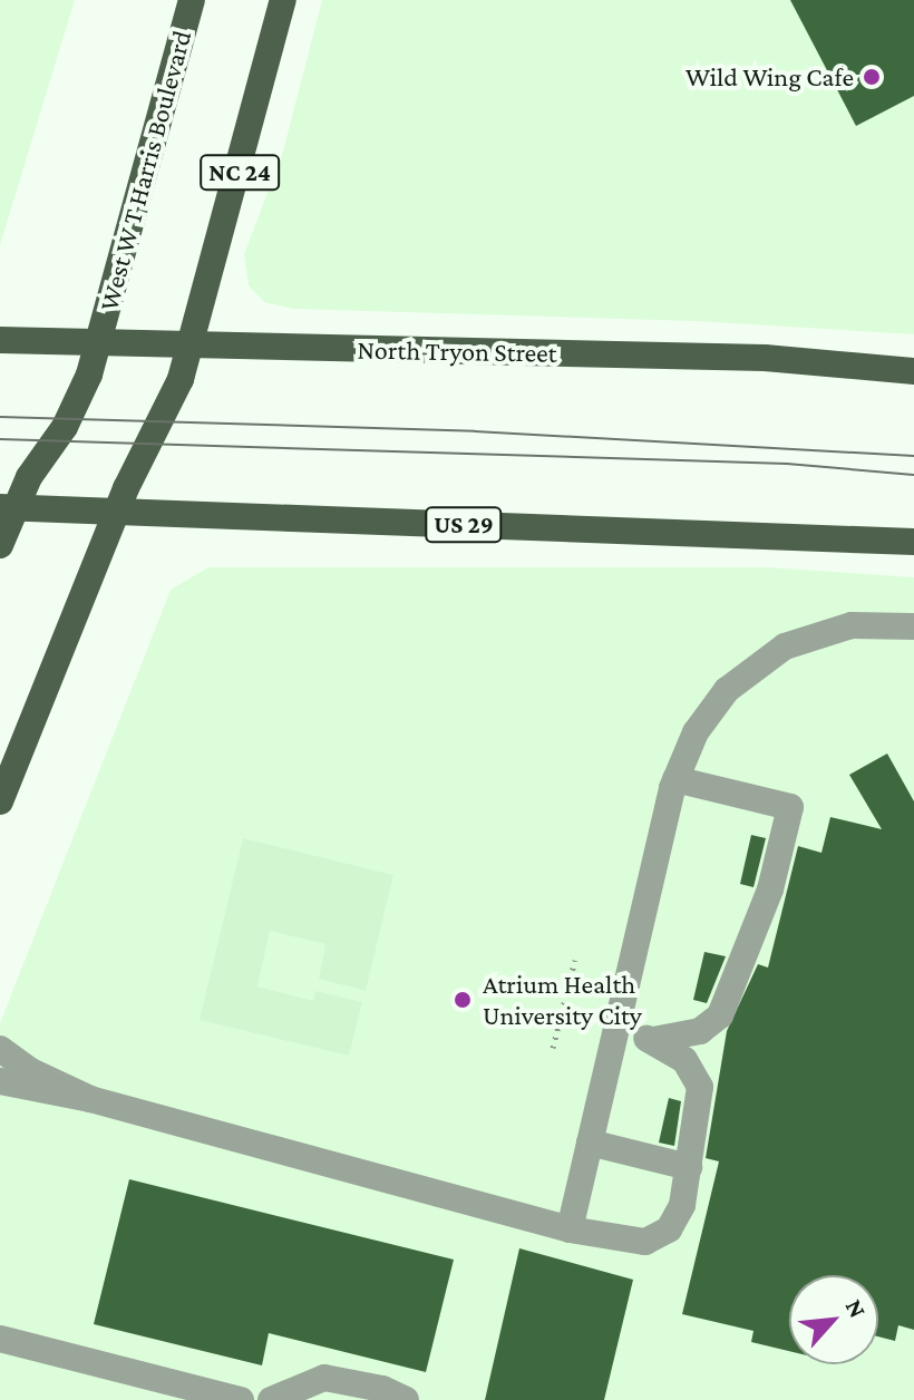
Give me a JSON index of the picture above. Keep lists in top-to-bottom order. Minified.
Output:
{"streets":{"main road":["West W T Harris Boulevard","NC 24","North Tryon Street","US 29"]},"crossings":[["West W T Harris Boulevard","North Tryon Street"],["West W T Harris Boulevard","US 29"],["NC 24","North Tryon Street"],["NC 24","US 29"]],"places":["Wild Wing Cafe","Atrium Health University City"],"north":"top right"}
